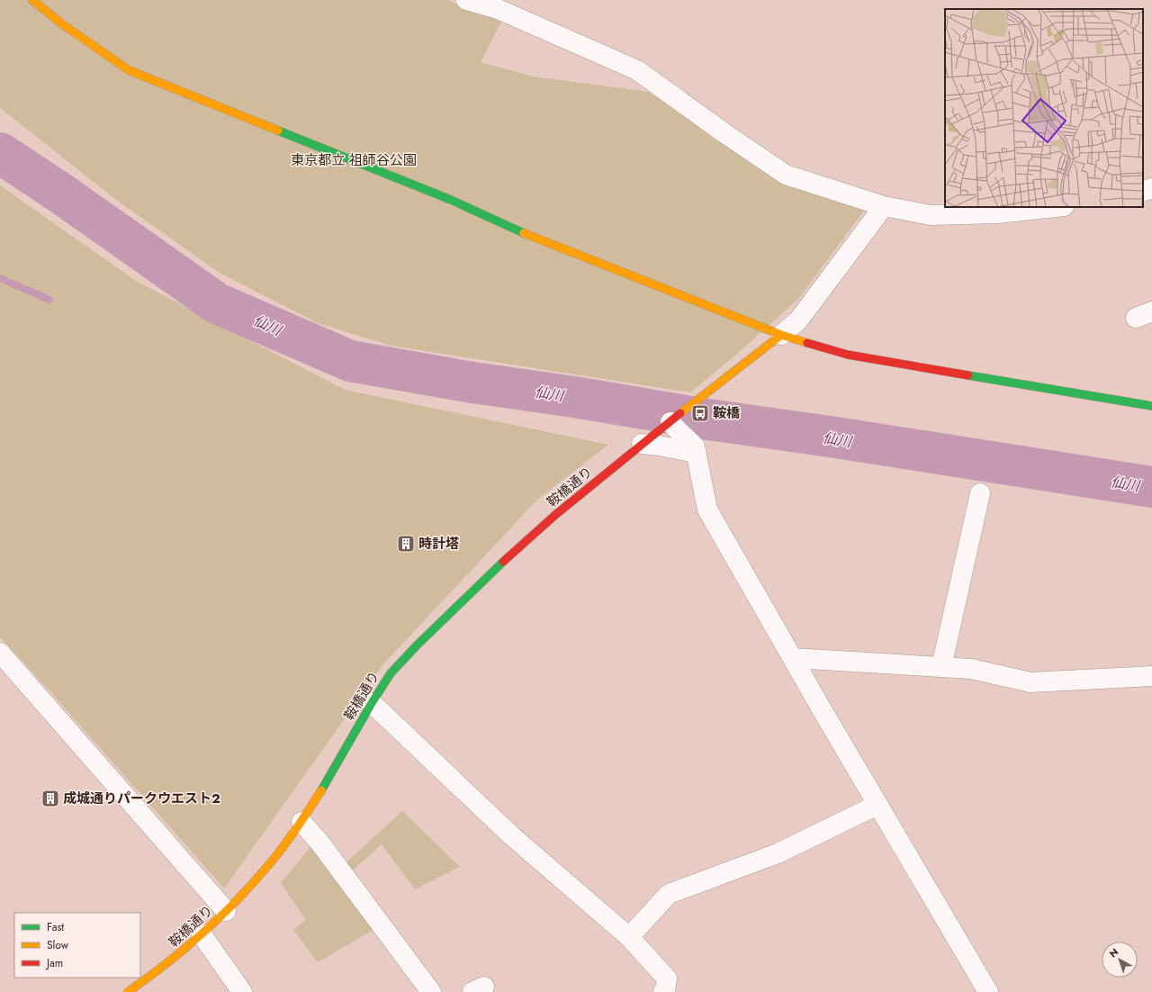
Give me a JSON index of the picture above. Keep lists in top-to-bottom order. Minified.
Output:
{"streets":{"street":["鞍橋通り"]},"water":["仙川"],"parks":["東京都立 祖師谷公園"],"places":{"bus stop":["鞍橋"],"building":["時計塔","成城通りパークウエスト2"]},"legend":["Fast","Slow","Jam"],"north":"top left"}
